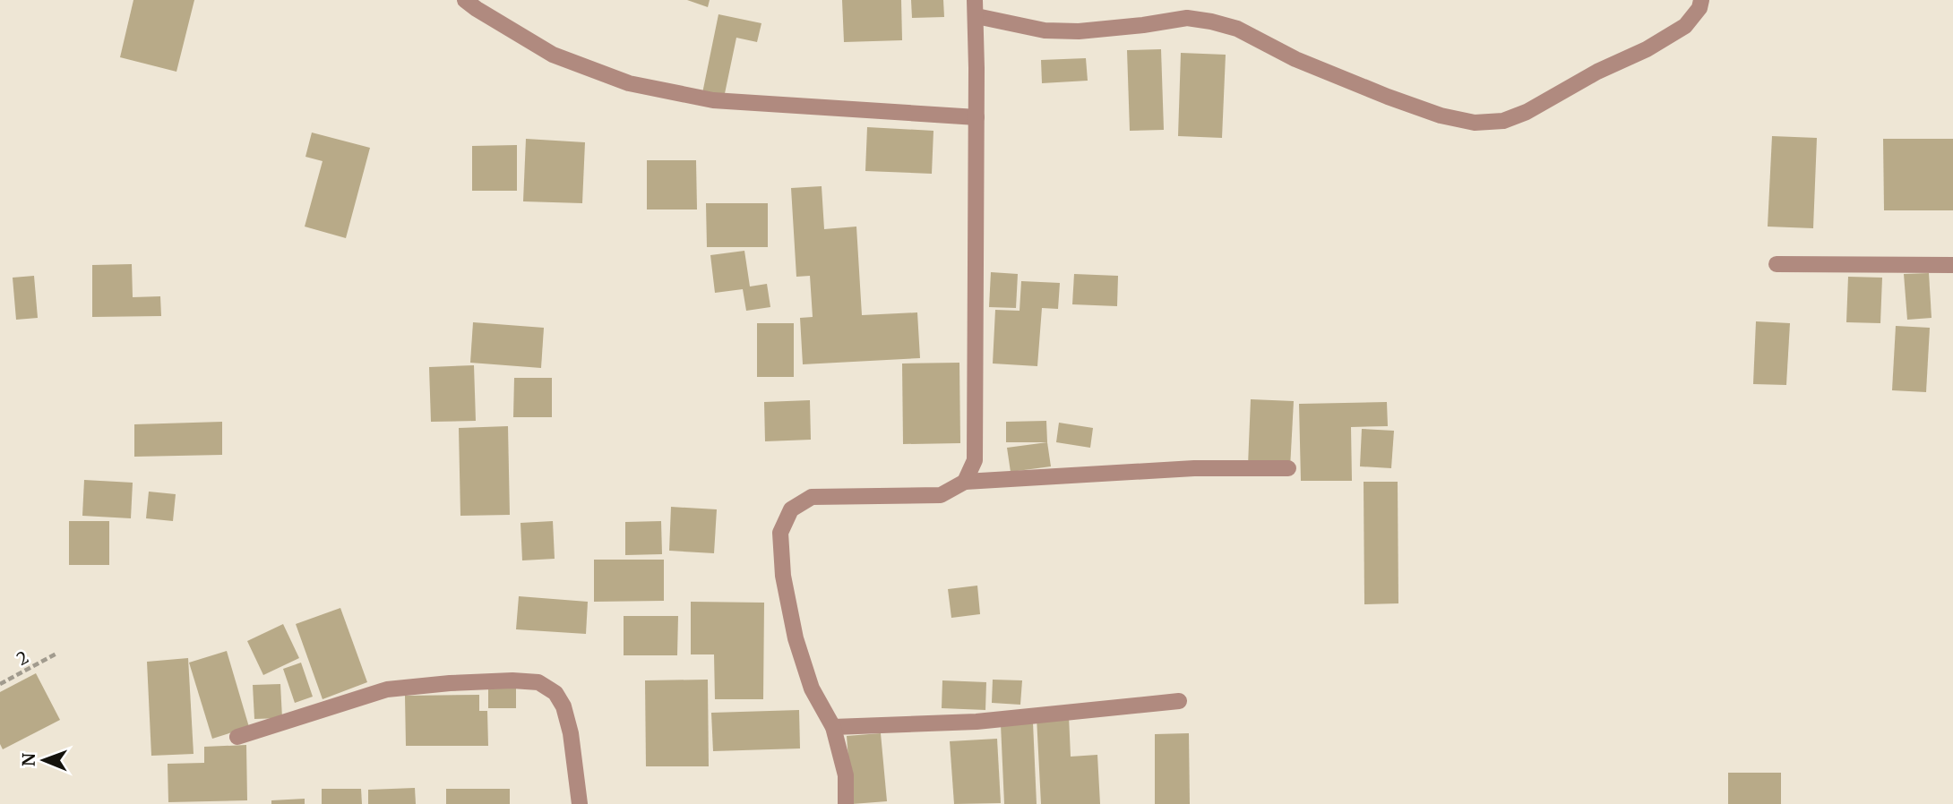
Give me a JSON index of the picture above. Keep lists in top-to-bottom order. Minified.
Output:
{"streets":{"path":["2"]},"north":"left"}
